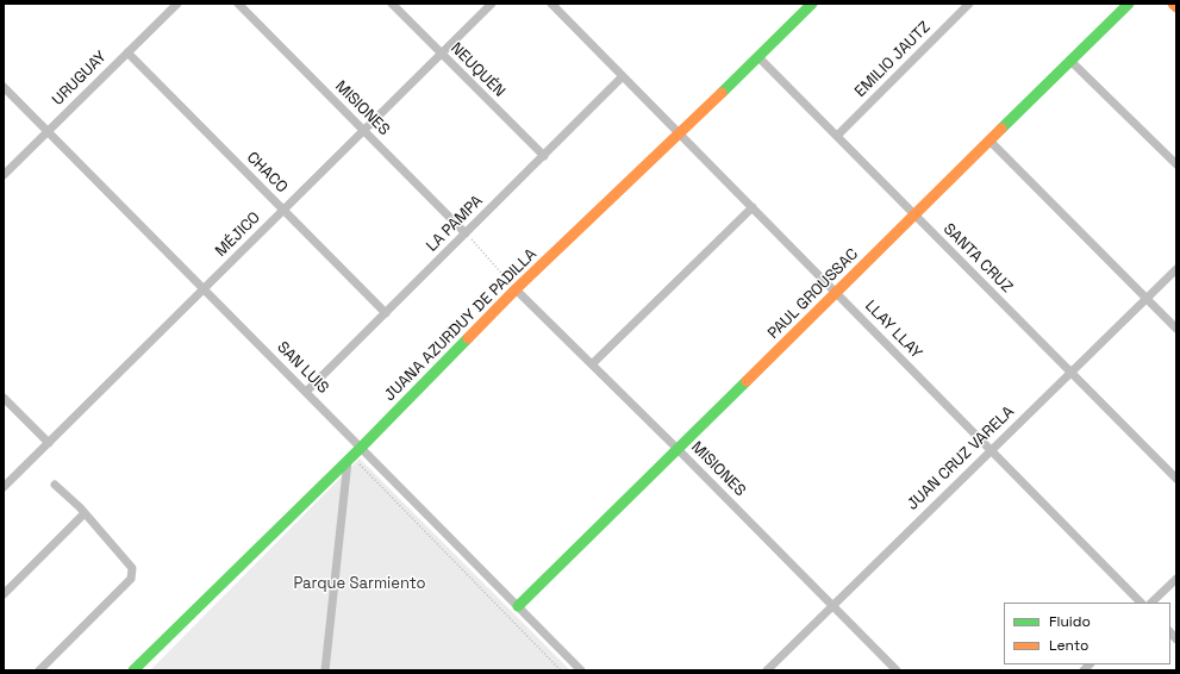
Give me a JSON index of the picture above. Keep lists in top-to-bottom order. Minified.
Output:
{"streets":{"street":["EMILIO JAUTZ","NEUQUÉN","URUGUAY","MISIONES","CHACO","LA PAMPA","MÉJICO","SANTA CRUZ","PAUL GROUSSAC","JUANA AZURDUY DE PADILLA","LLAY LLAY","SAN LUIS","JUAN CRUZ VARELA"]},"crossings":[["EMILIO JAUTZ","SANTA CRUZ"],["NEUQUÉN","LA PAMPA"],["NEUQUÉN","MÉJICO"],["URUGUAY","CHACO"],["URUGUAY","SAN LUIS"],["MISIONES","LA PAMPA"],["MISIONES","MÉJICO"],["MISIONES","PAUL GROUSSAC"],["MISIONES","JUANA AZURDUY DE PADILLA"],["MISIONES","JUAN CRUZ VARELA"],["CHACO","LA PAMPA"],["CHACO","MÉJICO"],["LA PAMPA","LLAY LLAY"],["LA PAMPA","SAN LUIS"],["MÉJICO","SAN LUIS"],["SANTA CRUZ","PAUL GROUSSAC"],["SANTA CRUZ","JUANA AZURDUY DE PADILLA"],["SANTA CRUZ","JUAN CRUZ VARELA"],["PAUL GROUSSAC","LLAY LLAY"],["PAUL GROUSSAC","SAN LUIS"],["JUANA AZURDUY DE PADILLA","LLAY LLAY"],["JUANA AZURDUY DE PADILLA","SAN LUIS"],["LLAY LLAY","JUAN CRUZ VARELA"]],"parks":["Parque Sarmiento"],"legend":["Fluido","Lento"]}
